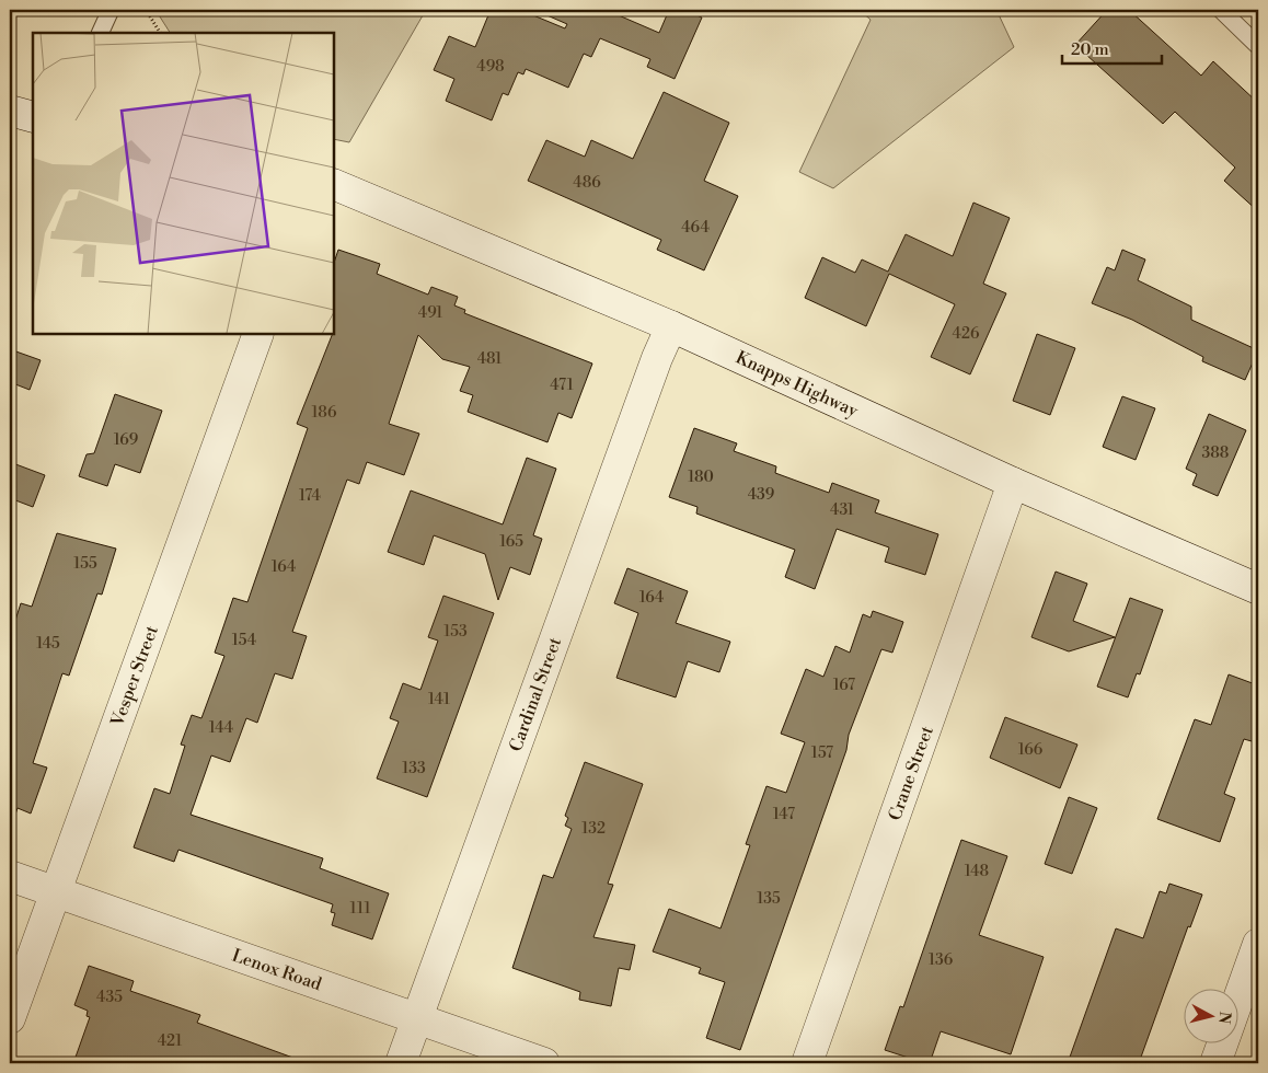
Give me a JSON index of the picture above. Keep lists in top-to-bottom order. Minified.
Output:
{"streets":{"street":["Knapps Highway","Vesper Street","Cardinal Street","Crane Street","Lenox Road"]},"crossings":[["Knapps Highway","Cardinal Street"],["Knapps Highway","Crane Street"],["Vesper Street","Lenox Road"],["Cardinal Street","Lenox Road"]],"house_numbers":["498","486","464","491","426","481","471","186","169","388","180","439","174","431","165","155","164","164","153","154","145","167","141","144","166","157","133","147","132","148","135","111","136","435","421"],"scale_bar":"20 m","north":"right"}
